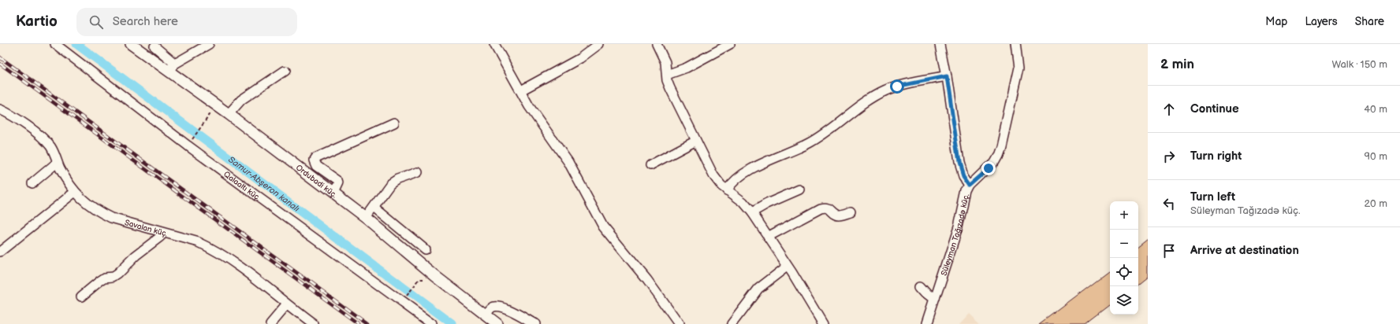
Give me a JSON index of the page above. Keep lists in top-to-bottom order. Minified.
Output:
{"streets":{"street":["Ordubadi küç.","Qalaaltı küç.","Savalan küç.","Süleyman Tağızadə küç."]},"water":["Samur-Abşeron kanalı"],"page":{"header":"Kartio","search":"Search here","nav":["Map","Layers","Share"],"heading":["2 min","Walk · 150 m"],"list":[["Continue","40 m"],["Turn right","90 m"],["Turn left","Süleyman Tağızadə küç.","20 m"],"Arrive at destination"],"map_buttons":["+","−"]}}
